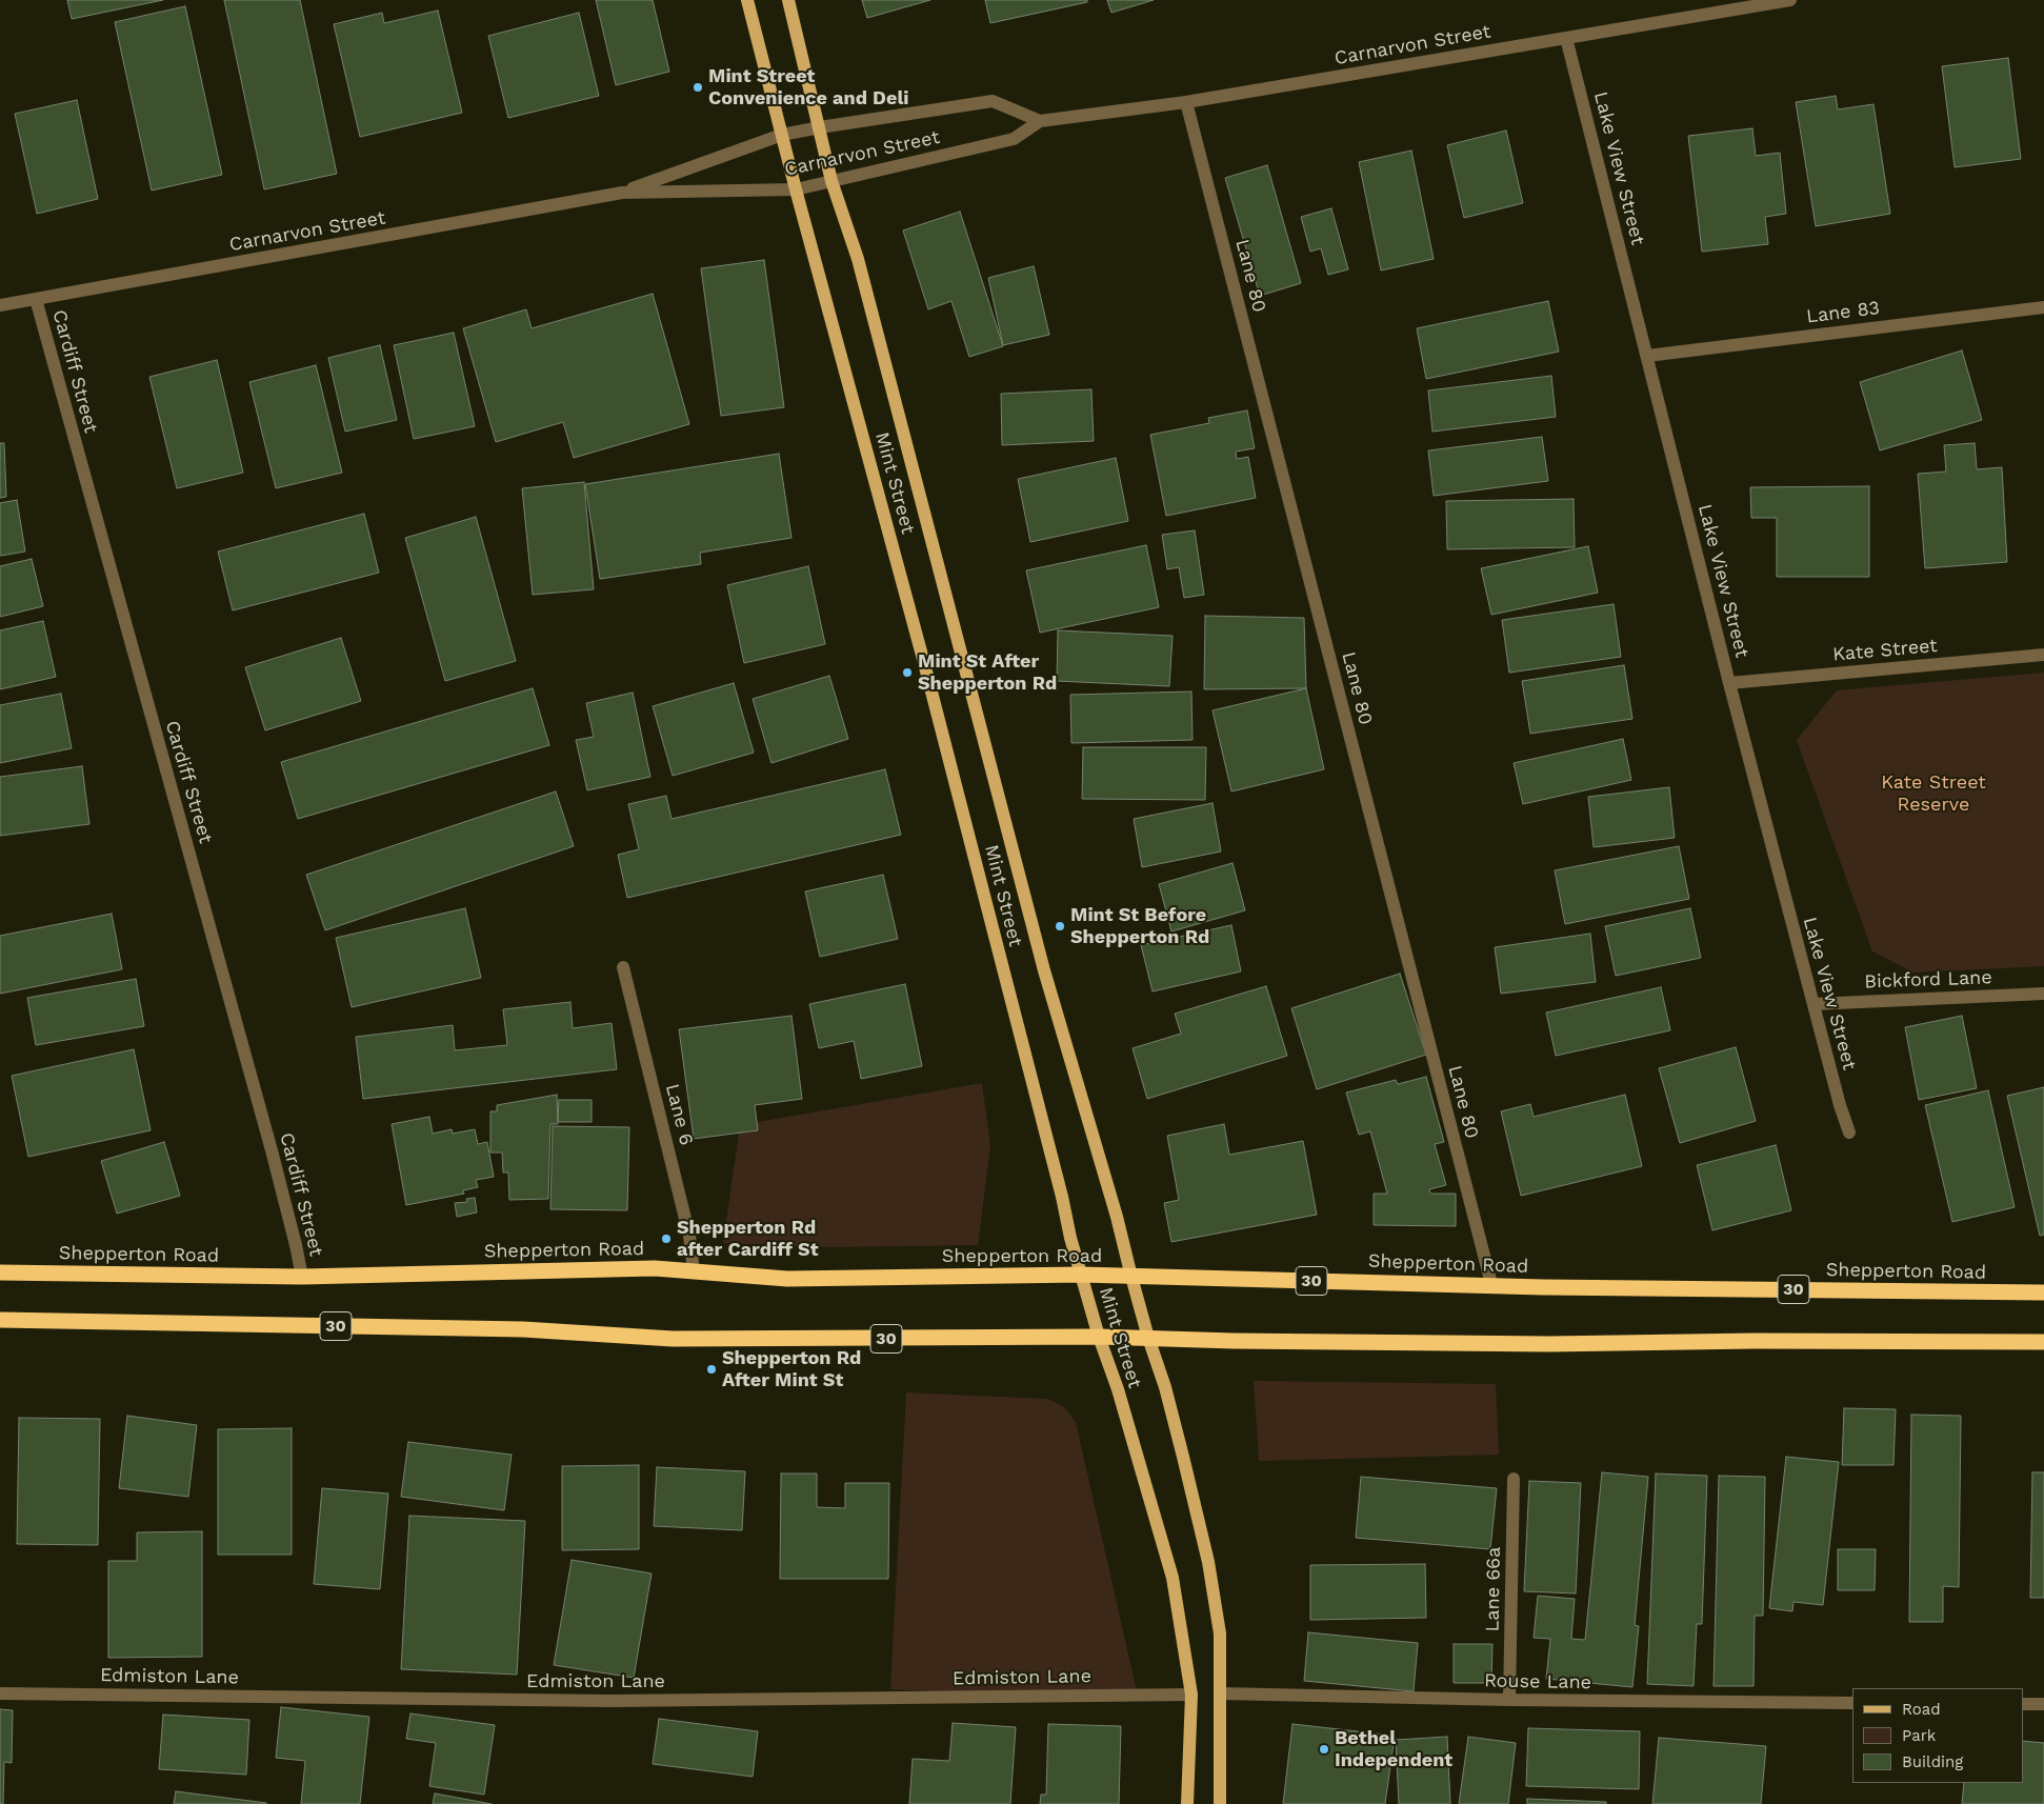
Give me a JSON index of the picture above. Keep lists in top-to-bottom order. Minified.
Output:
{"streets":{"highway":["Shepperton Road","30"],"main road":["Mint Street"],"street":["Carnarvon Street","Lake View Street","Lane 80","Lane 83","Cardiff Street","Kate Street","Bickford Lane","Lane 6","Lane 66a","Edmiston Lane","Rouse Lane"]},"crossings":[["Carnarvon Street","Lake View Street"],["Carnarvon Street","Lane 80"],["Carnarvon Street","Cardiff Street"],["Carnarvon Street","Mint Street"],["Lake View Street","Lane 83"],["Lake View Street","Kate Street"],["Lake View Street","Bickford Lane"],["Lane 80","Shepperton Road"],["Cardiff Street","Shepperton Road"],["Mint Street","Shepperton Road"],["Mint Street","30"],["Mint Street","Edmiston Lane"],["Mint Street","Rouse Lane"],["Lane 6","Shepperton Road"],["Lane 66a","Rouse Lane"]],"parks":["Kate Street Reserve"],"places":["Mint Street Convenience and Deli","Mint St After Shepperton Rd","Mint St Before Shepperton Rd","Shepperton Rd after Cardiff St","Shepperton Rd After Mint St","Bethel Independent"],"legend":["Road","Park","Building"]}
